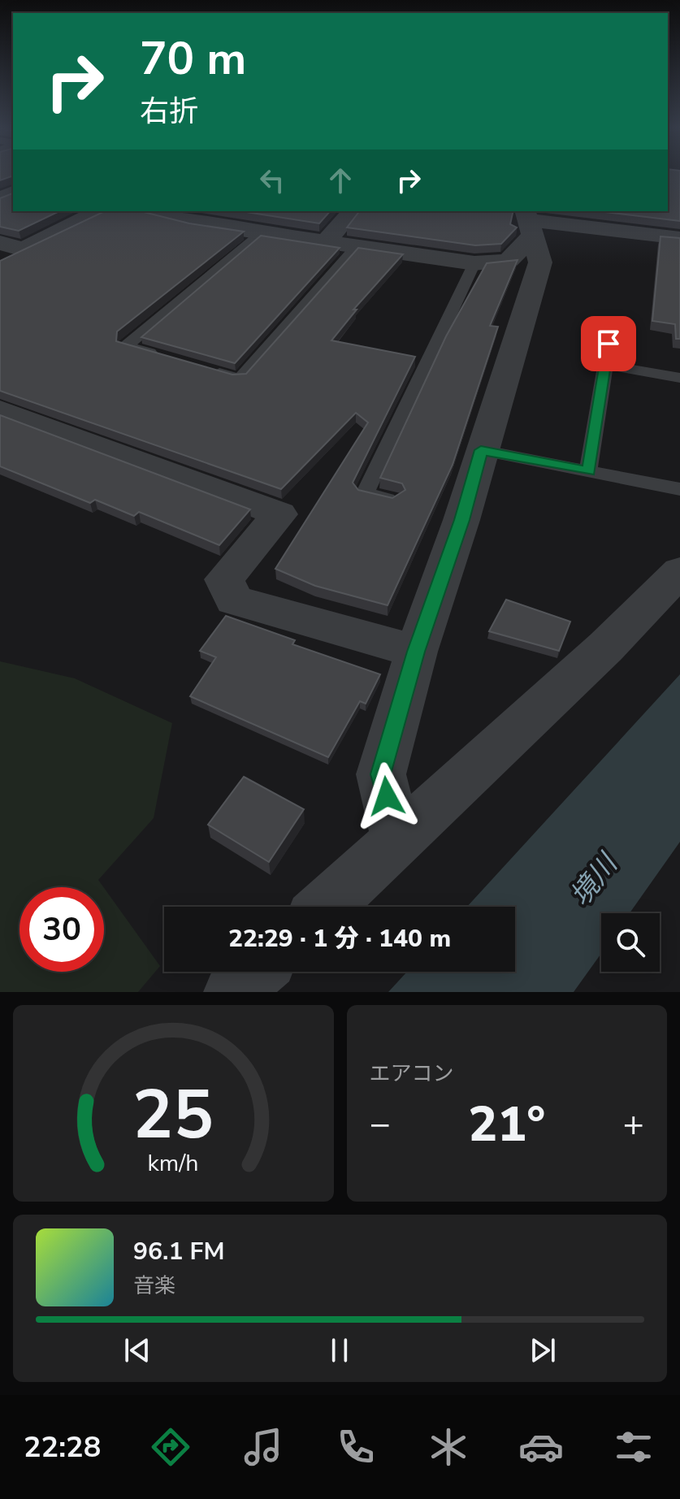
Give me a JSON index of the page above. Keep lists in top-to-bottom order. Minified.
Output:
{"water":["境川"],"page":{"turn":["70 m","右折"],"limit":"30","trip":"22:29 · 1 分 · 140 m","tile":"エアコン","heat":["−","21°","+"],"song":["96.1 FM","音楽"],"tabs":"22:28","gauge":["25","km/h"]}}
